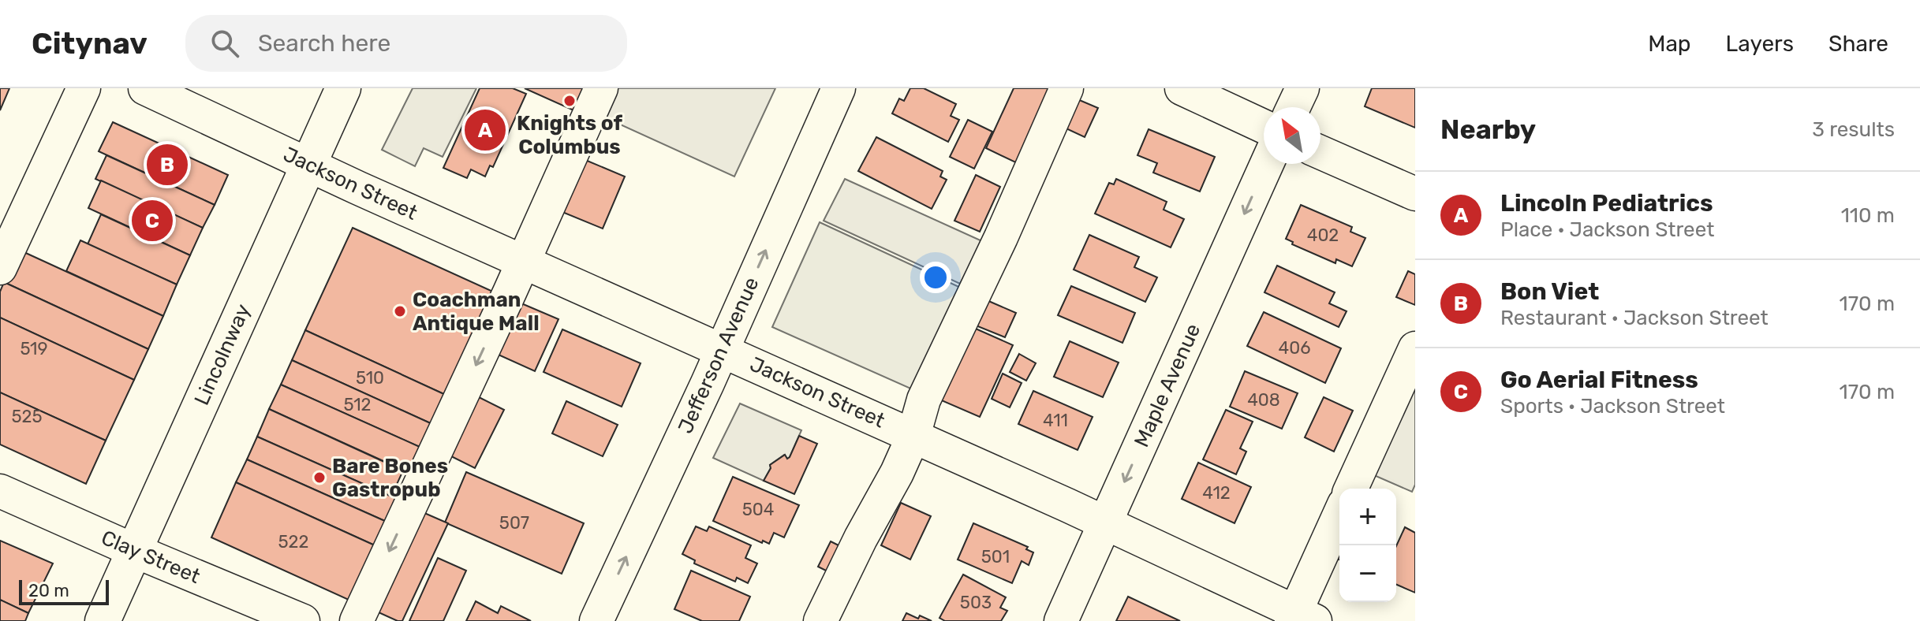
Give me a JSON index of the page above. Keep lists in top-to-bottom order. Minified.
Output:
{"streets":{"main road":["Lincolnway"],"street":["Jackson Street","Jefferson Avenue","Maple Avenue","Clay Street"]},"crossings":[["Jackson Street","Lincolnway"],["Jackson Street","Jefferson Avenue"],["Jackson Street","Maple Avenue"],["Lincolnway","Clay Street"]],"places":["Knights of Columbus","Coachman Antique Mall","Bare Bones Gastropub"],"house_numbers":["402","406","519","510","408","512","525","411","412","504","507","522","501","503"],"scale_bar":"20 m","north":"top left","page":{"header":"Citynav","search":"Search here","nav":["Map","Layers","Share"],"heading":["Nearby","3 results"],"pins":["A","B","C"],"list":[{"mark":"A","name":"Lincoln Pediatrics","note":"Place · Jackson Street","value":"110 m"},{"mark":"B","name":"Bon Viet","note":"Restaurant · Jackson Street","value":"170 m"},{"mark":"C","name":"Go Aerial Fitness","note":"Sports · Jackson Street","value":"170 m"}],"map_buttons":["+","−"],"scale":"20 m"}}
